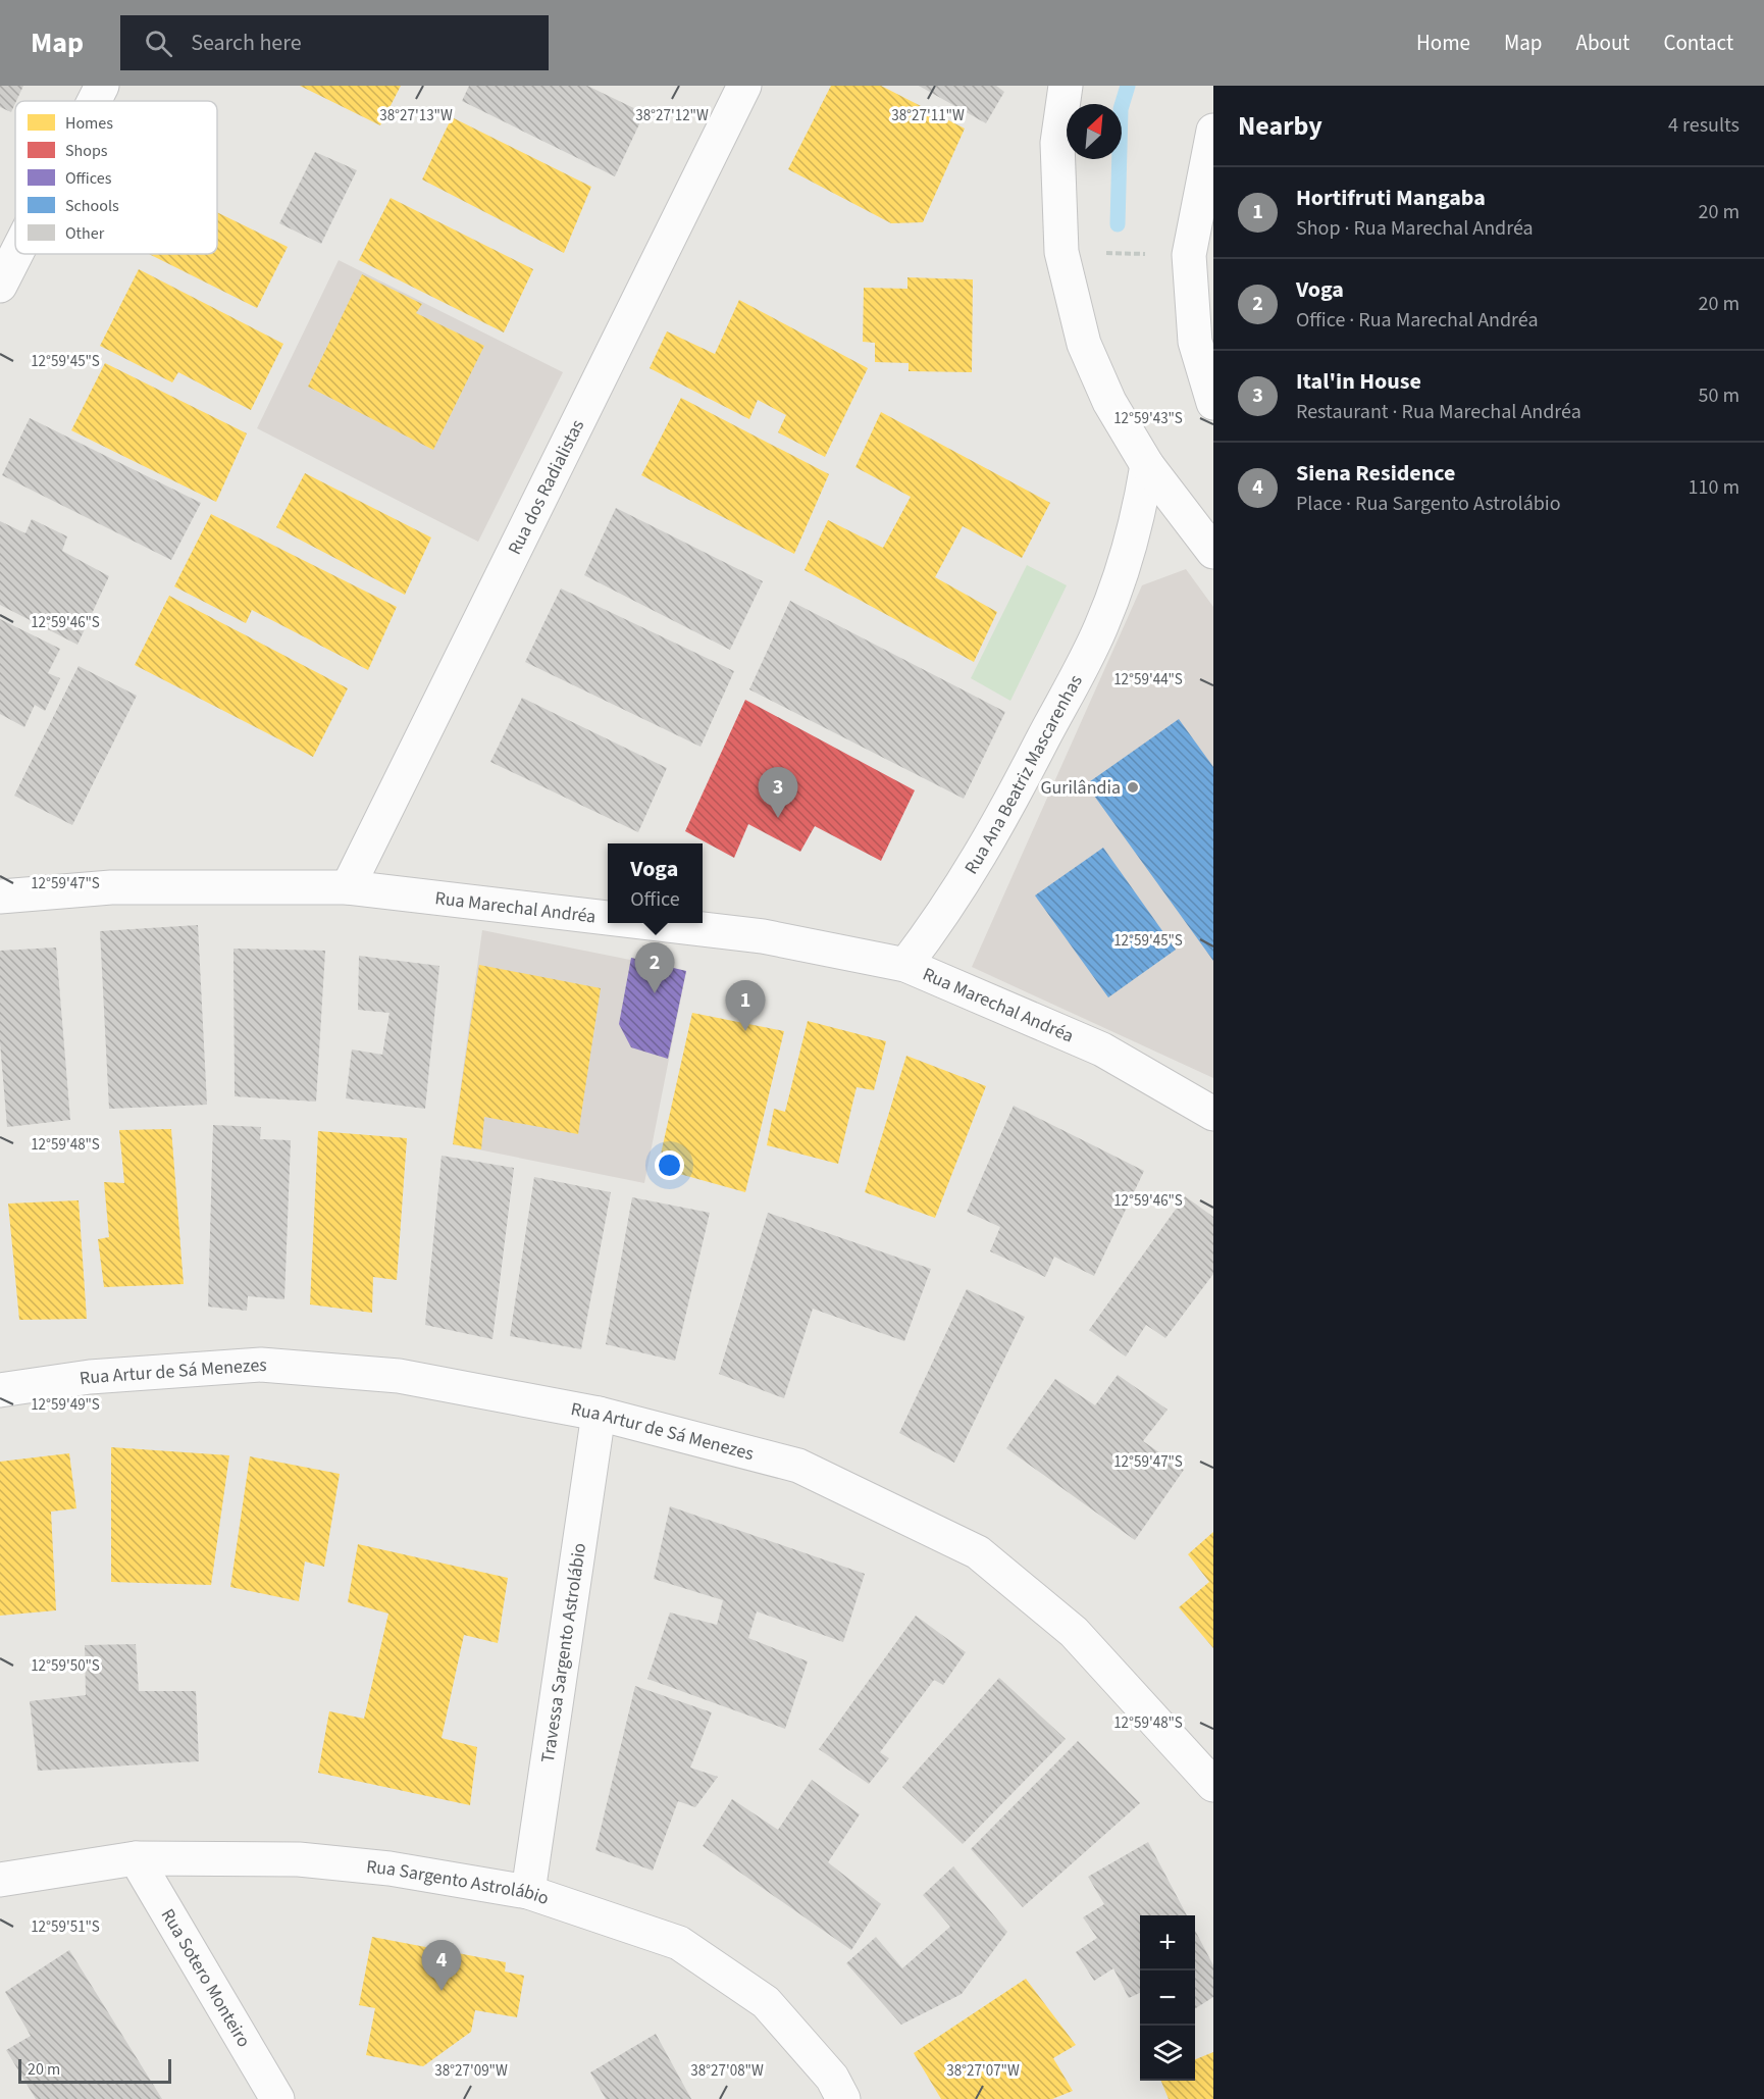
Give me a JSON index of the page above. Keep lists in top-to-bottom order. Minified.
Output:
{"streets":{"street":["Rua dos Radialistas","Rua Ana Beatriz Mascarenhas","Rua Marechal Andréa","Rua Artur de Sá Menezes","Travessa Sargento Astrolábio","Rua Sargento Astrolábio","Rua Sotero Monteiro"]},"crossings":[["Rua dos Radialistas","Rua Marechal Andréa"],["Rua Ana Beatriz Mascarenhas","Rua Marechal Andréa"],["Rua Artur de Sá Menezes","Travessa Sargento Astrolábio"],["Travessa Sargento Astrolábio","Rua Sargento Astrolábio"],["Rua Sargento Astrolábio","Rua Sotero Monteiro"]],"places":["Gurilândia"],"legend":["Homes","Shops","Offices","Schools","Other"],"scale_bar":"20 m","north":"top right","page":{"header":"Map","search":"Search here","nav":["Home","Map","About","Contact"],"heading":["Nearby","4 results"],"list":[{"mark":"1","name":"Hortifruti Mangaba","note":"Shop · Rua Marechal Andréa","value":"20 m"},{"mark":"2","name":"Voga","note":"Office · Rua Marechal Andréa","value":"20 m"},{"mark":"3","name":"Ital'in House","note":"Restaurant · Rua Marechal Andréa","value":"50 m"},{"mark":"4","name":"Siena Residence","note":"Place · Rua Sargento Astrolábio","value":"110 m"}],"pins":["3","2","1","4"],"popup":["Voga","Office"],"map_buttons":["+","−"],"scale":"20 m"},"coordinates":["38°27'12\"W","38°27'11\"W","38°27'13\"W","12°59'45\"S","12°59'43\"S","12°59'46\"S","12°59'44\"S","12°59'47\"S","12°59'48\"S","12°59'49\"S","12°59'50\"S","12°59'51\"S","38°27'09\"W","38°27'08\"W","38°27'07\"W"]}
